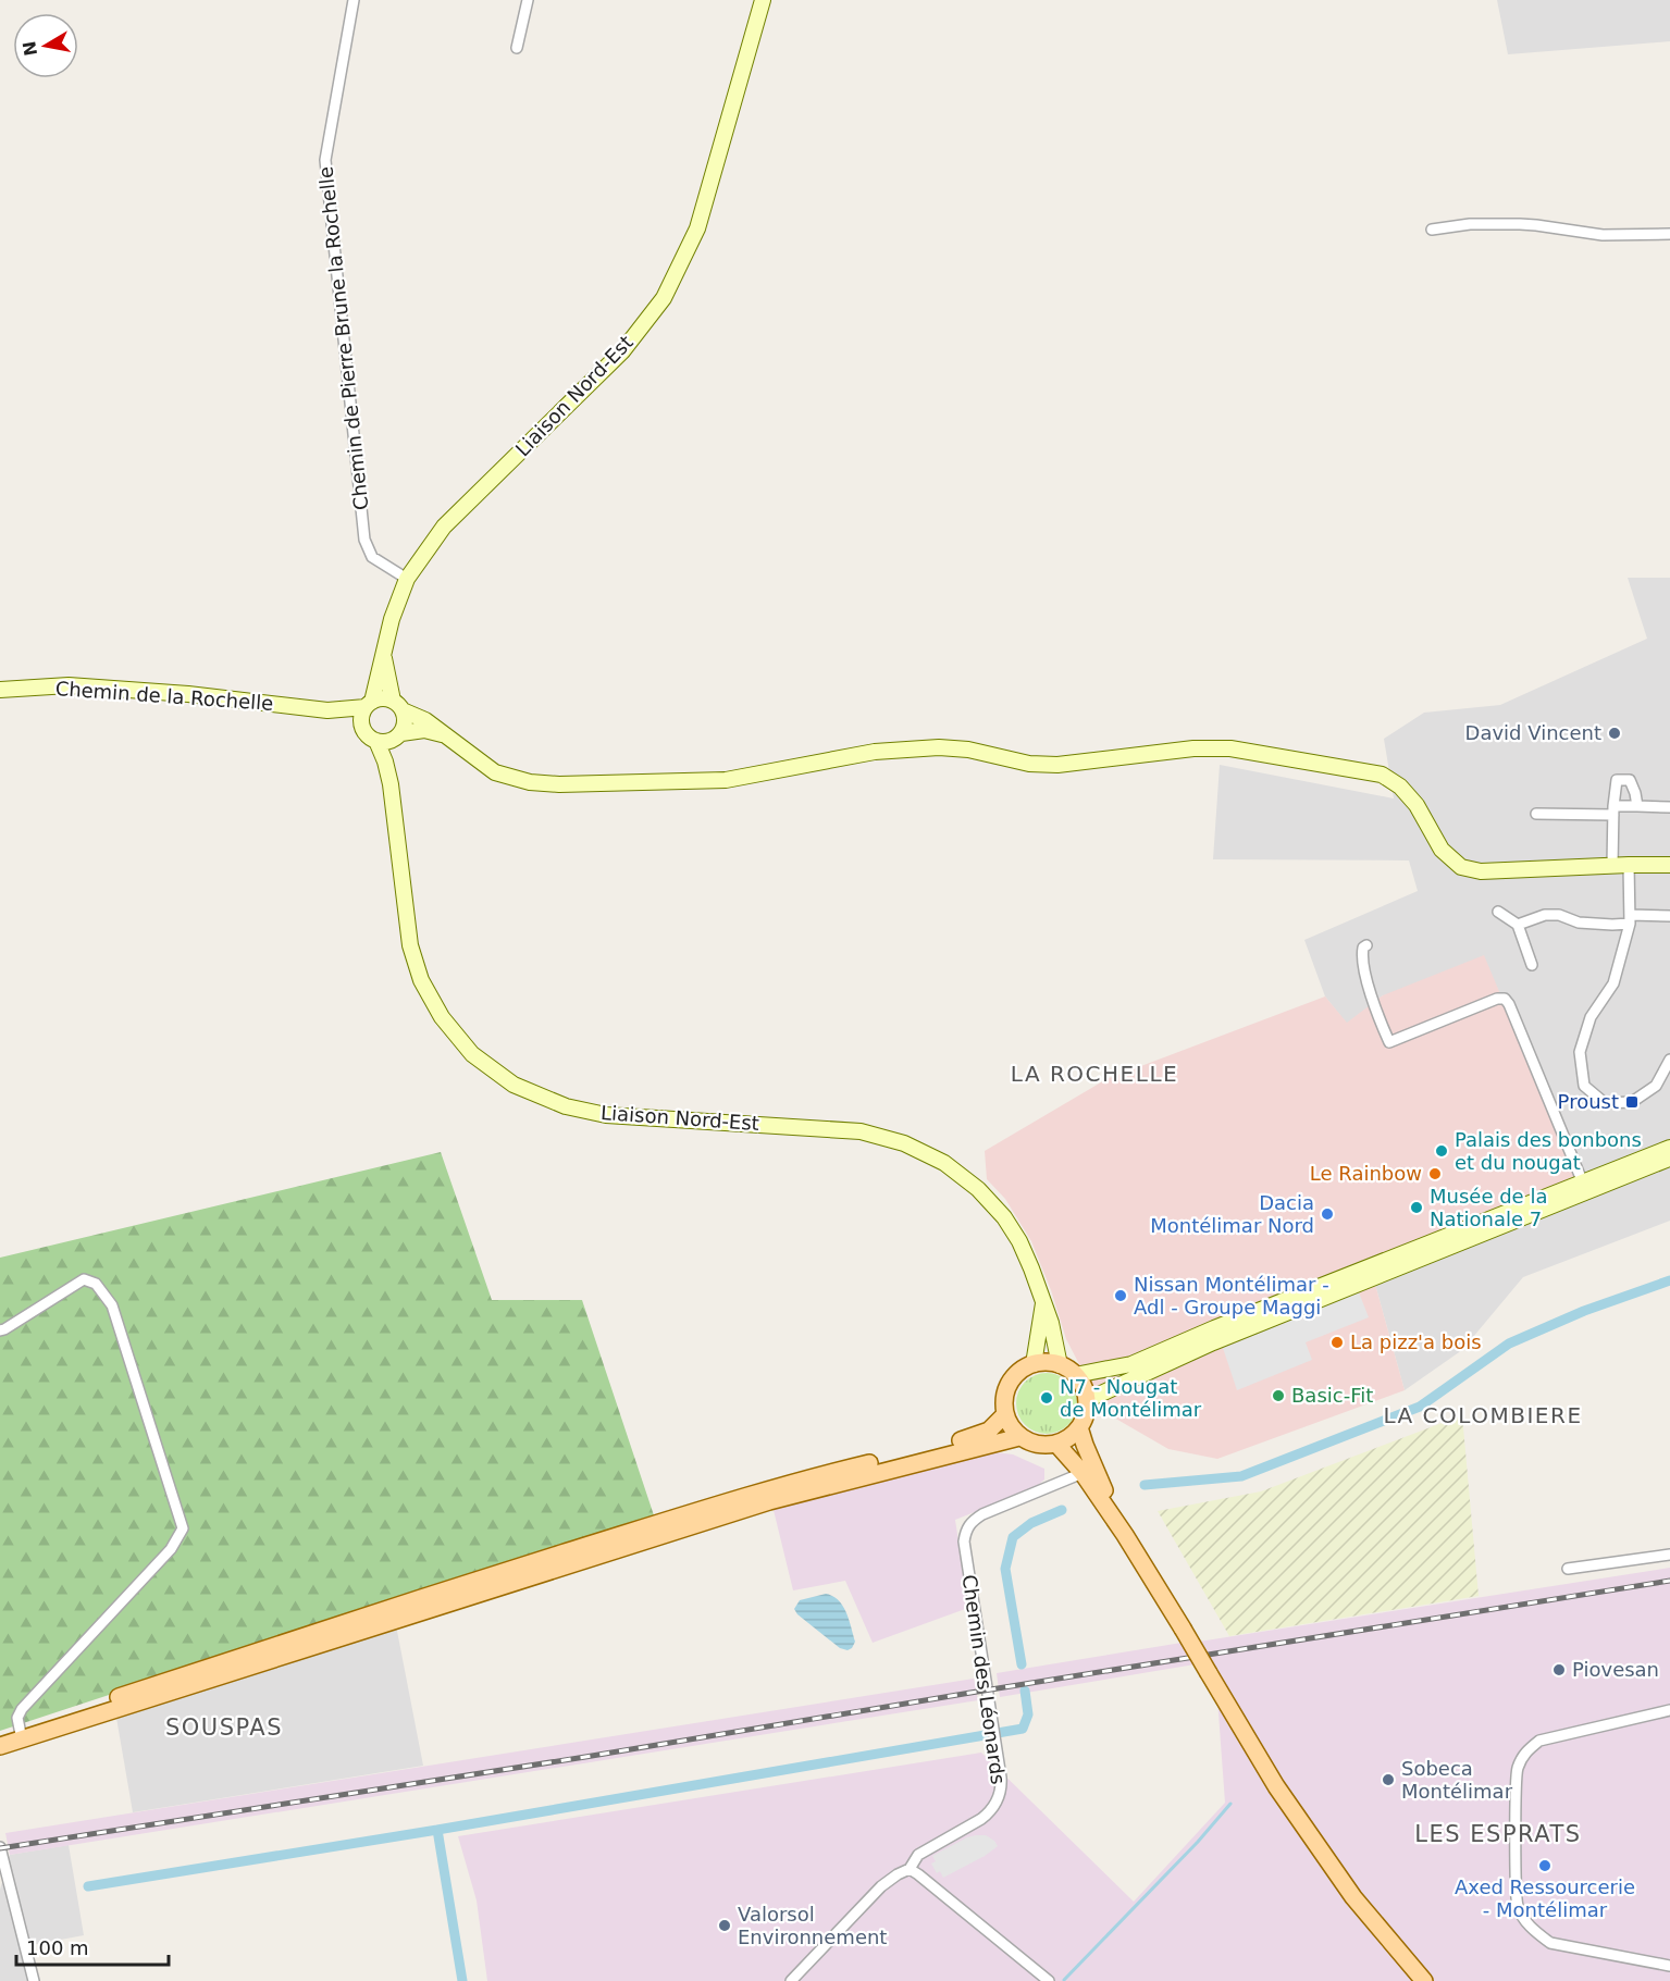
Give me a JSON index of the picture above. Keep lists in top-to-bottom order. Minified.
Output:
{"streets":{"main road":["Liaison Nord-Est","Chemin de la Rochelle"],"street":["Chemin de Pierre Brune la Rochelle","Chemin des Léonards"]},"crossings":[["Chemin de Pierre Brune la Rochelle","Liaison Nord-Est"],["Liaison Nord-Est","Chemin de la Rochelle"]],"districts":["LA ROCHELLE","LA COLOMBIERE","SOUSPAS","LES ESPRATS"],"places":{"other":["David Vincent","Palais des bonbons et du nougat","Le Rainbow","Musée de la Nationale 7","Dacia Montélimar Nord","Nissan Montélimar - Adl - Groupe Maggi","La pizz'a bois","Basic-Fit","N7 - Nougat de Montélimar","Piovesan","Sobeca Montélimar","Axed Ressourcerie - Montélimar","Valorsol Environnement"],"transit":["Proust"]},"scale_bar":"100 m","north":"left"}
